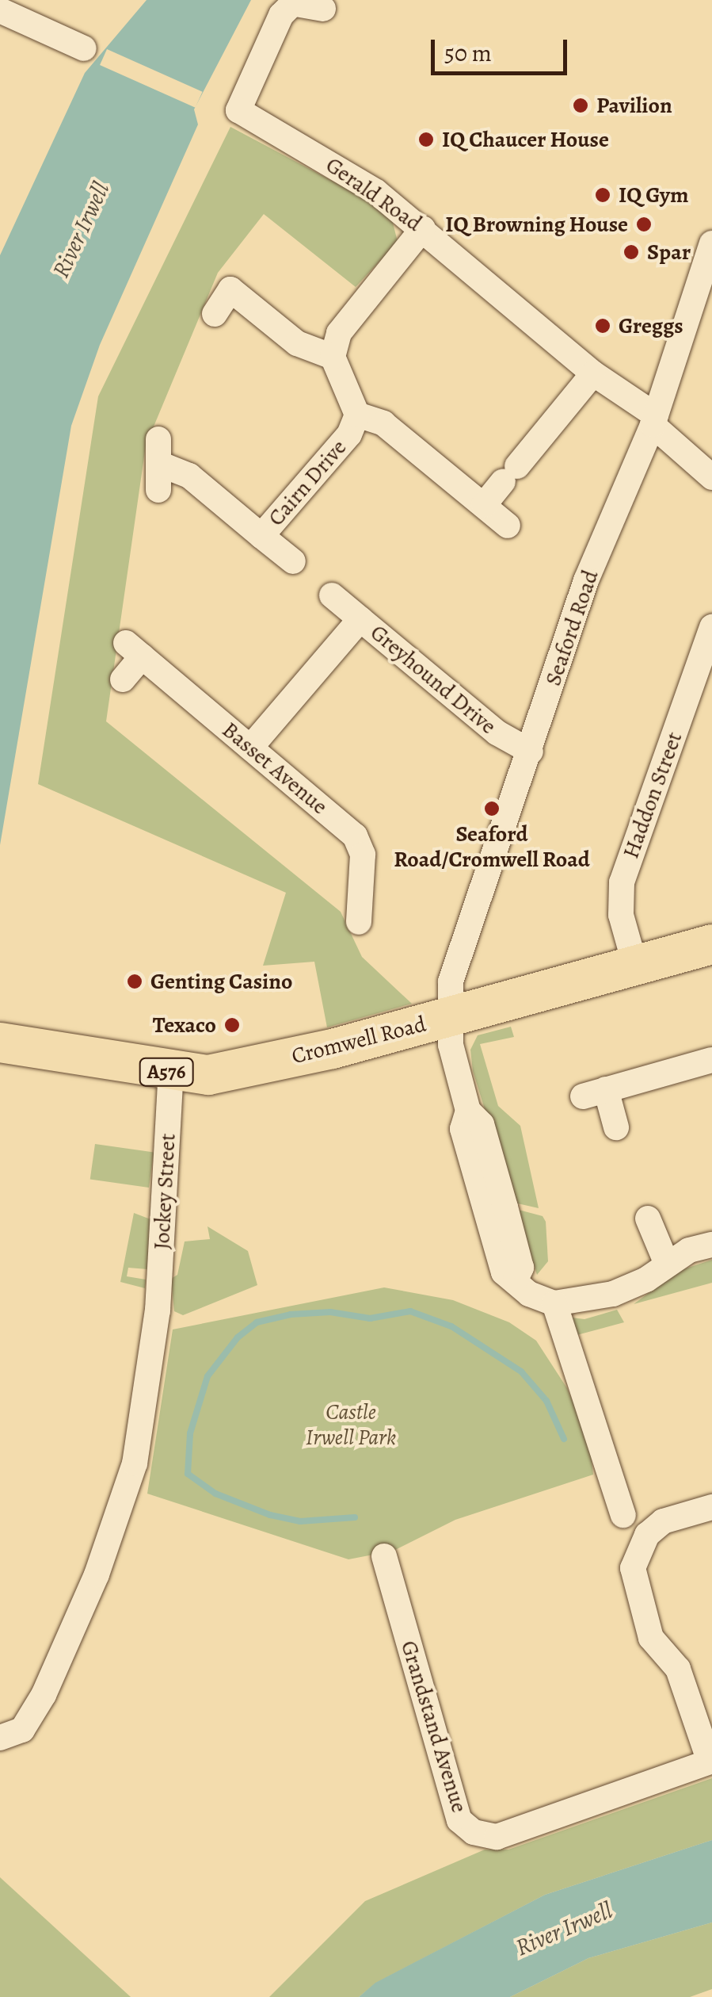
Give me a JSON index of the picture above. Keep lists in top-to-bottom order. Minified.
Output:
{"streets":{"highway":["Cromwell Road","A576"],"street":["Gerald Road","Cairn Drive","Seaford Road","Greyhound Drive","Basset Avenue","Haddon Street","Jockey Street","Grandstand Avenue"]},"crossings":[["Gerald Road","Seaford Road"],["Seaford Road","Greyhound Drive"],["Seaford Road","Cromwell Road"],["Greyhound Drive","Basset Avenue"],["Haddon Street","Cromwell Road"],["Cromwell Road","Jockey Street"]],"water":["River Irwell"],"parks":["Castle Irwell Park"],"places":["Pavilion","IQ Chaucer House","IQ Gym","IQ Browning House","Spar","Greggs","Seaford Road/Cromwell Road","Genting Casino","Texaco"],"scale_bar":"50 m"}
